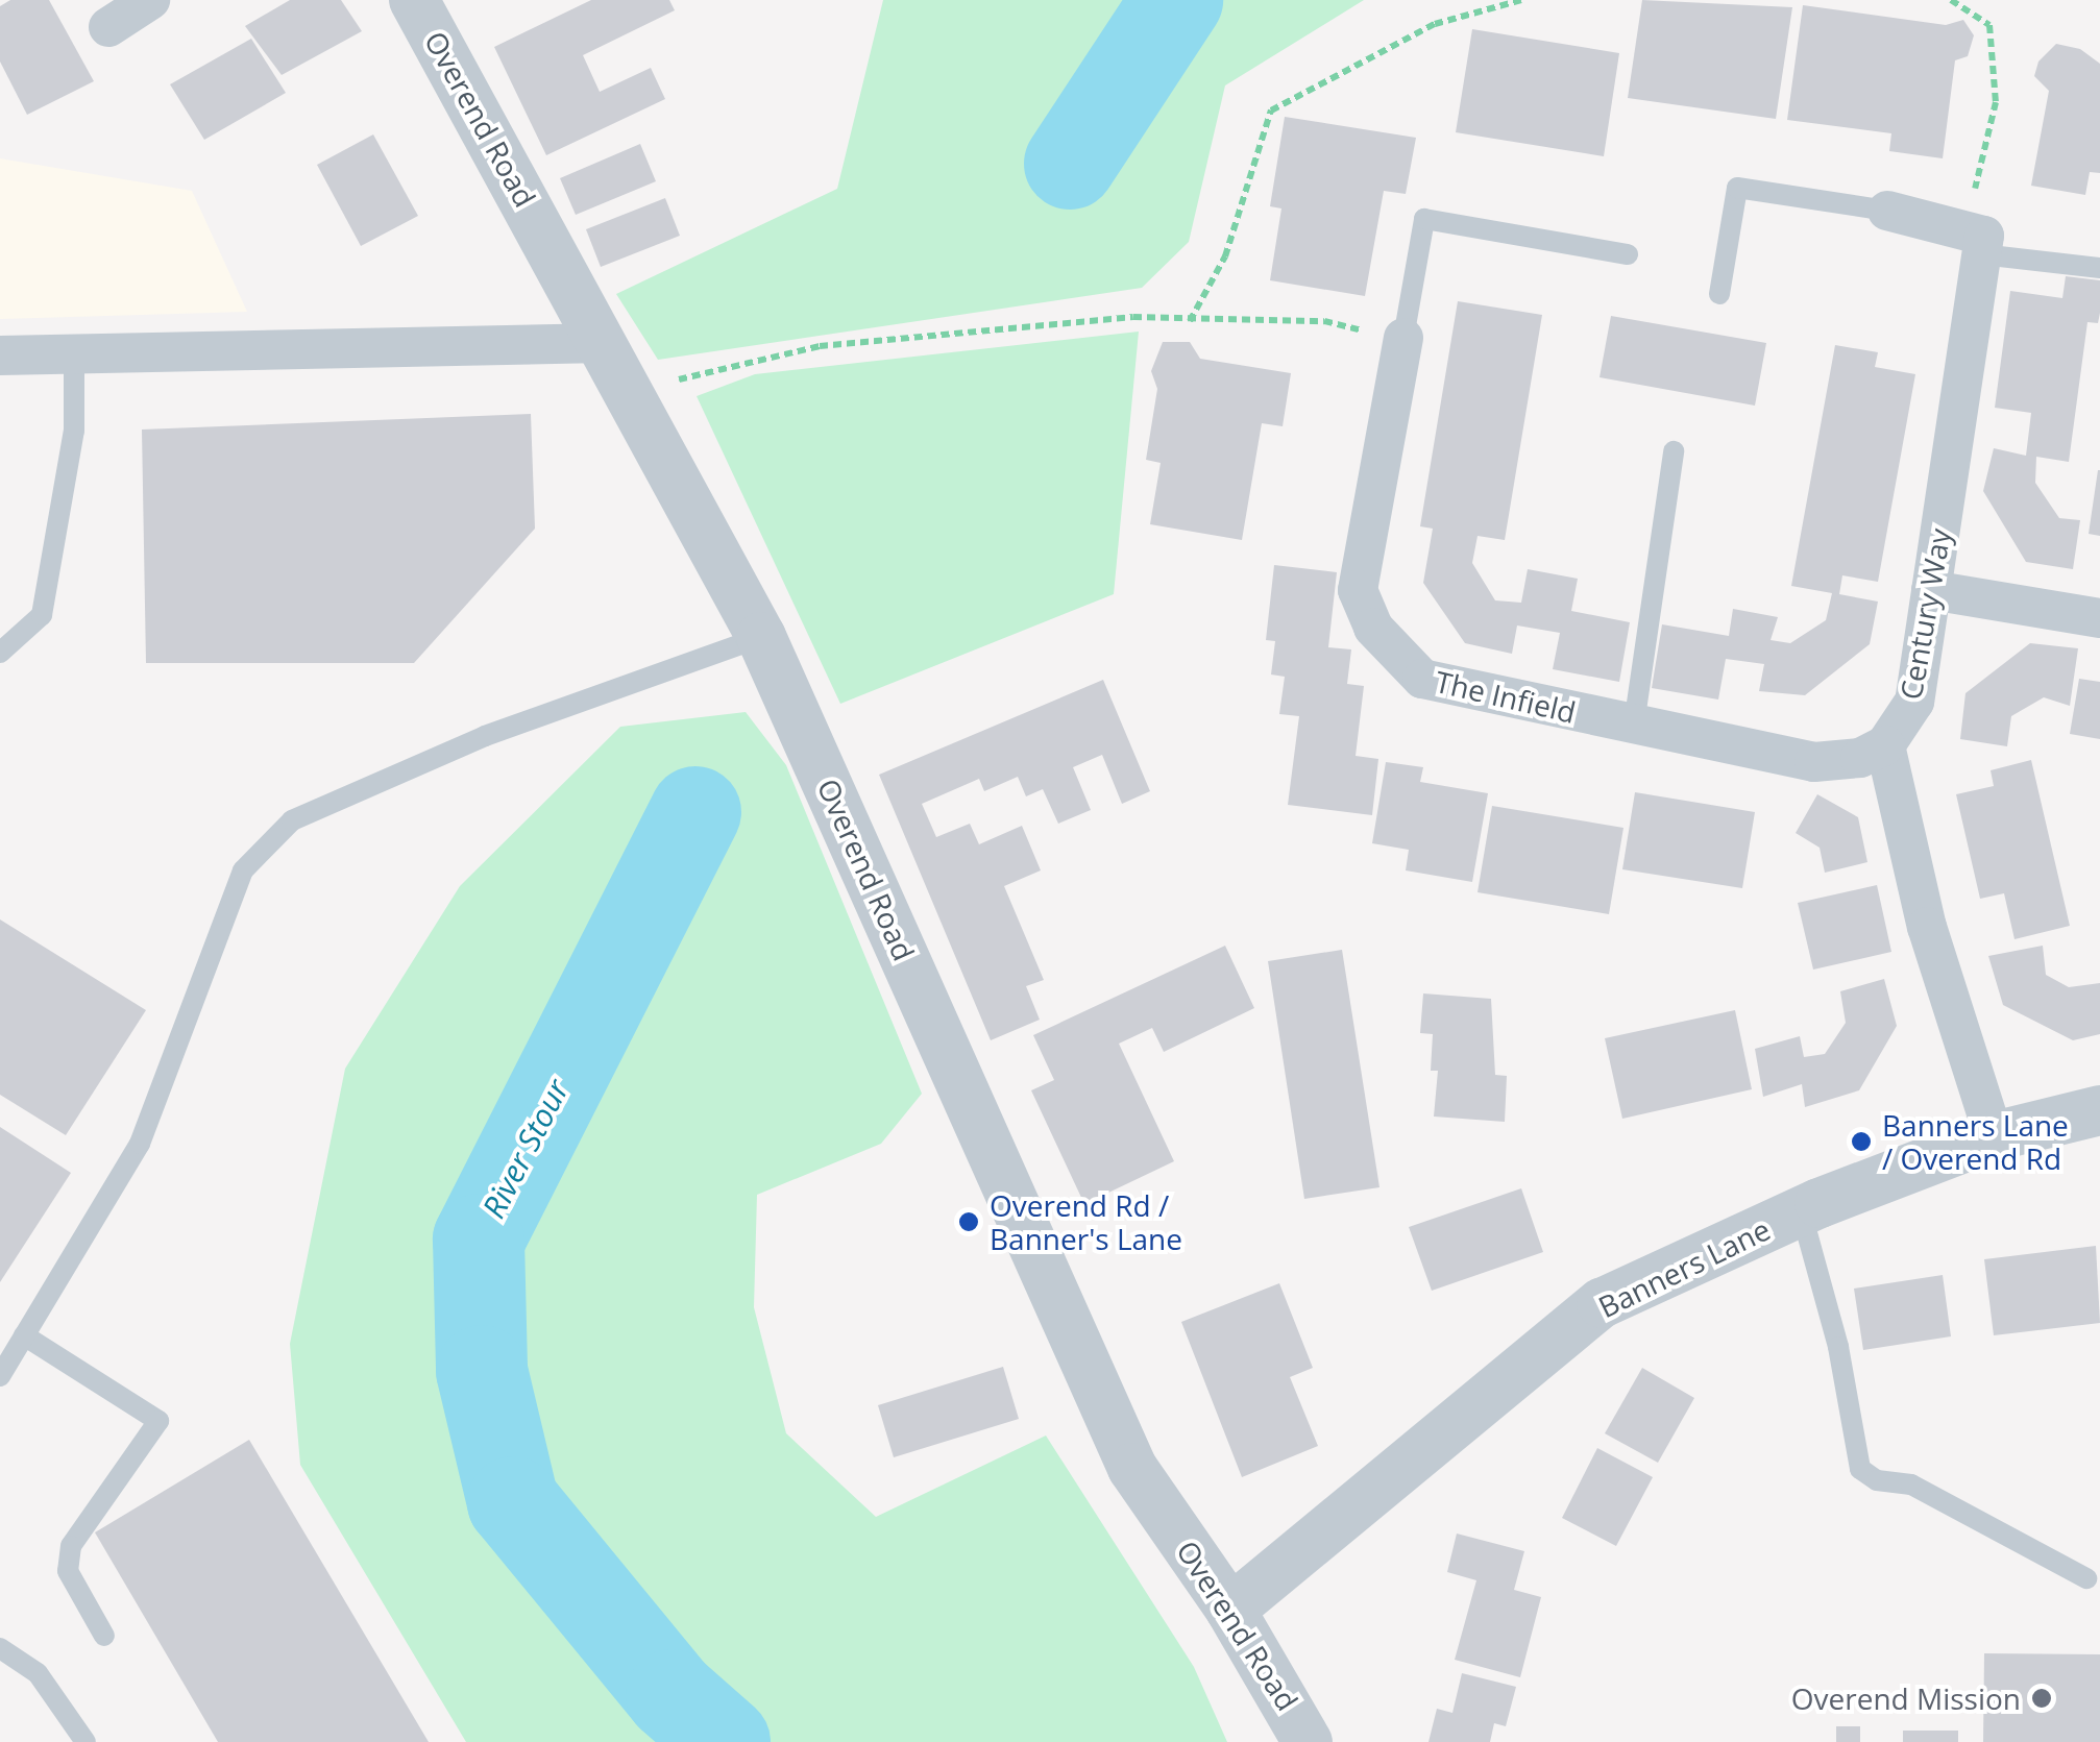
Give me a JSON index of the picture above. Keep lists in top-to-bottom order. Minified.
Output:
{"streets":{"street":["Overend Road","Century Way","The Infield","Banners Lane"]},"crossings":[["Overend Road","Banners Lane"],["Century Way","The Infield"]],"water":["River Stour"],"places":["Banners Lane / Overend Rd","Overend Rd / Banner's Lane","Overend Mission"]}
